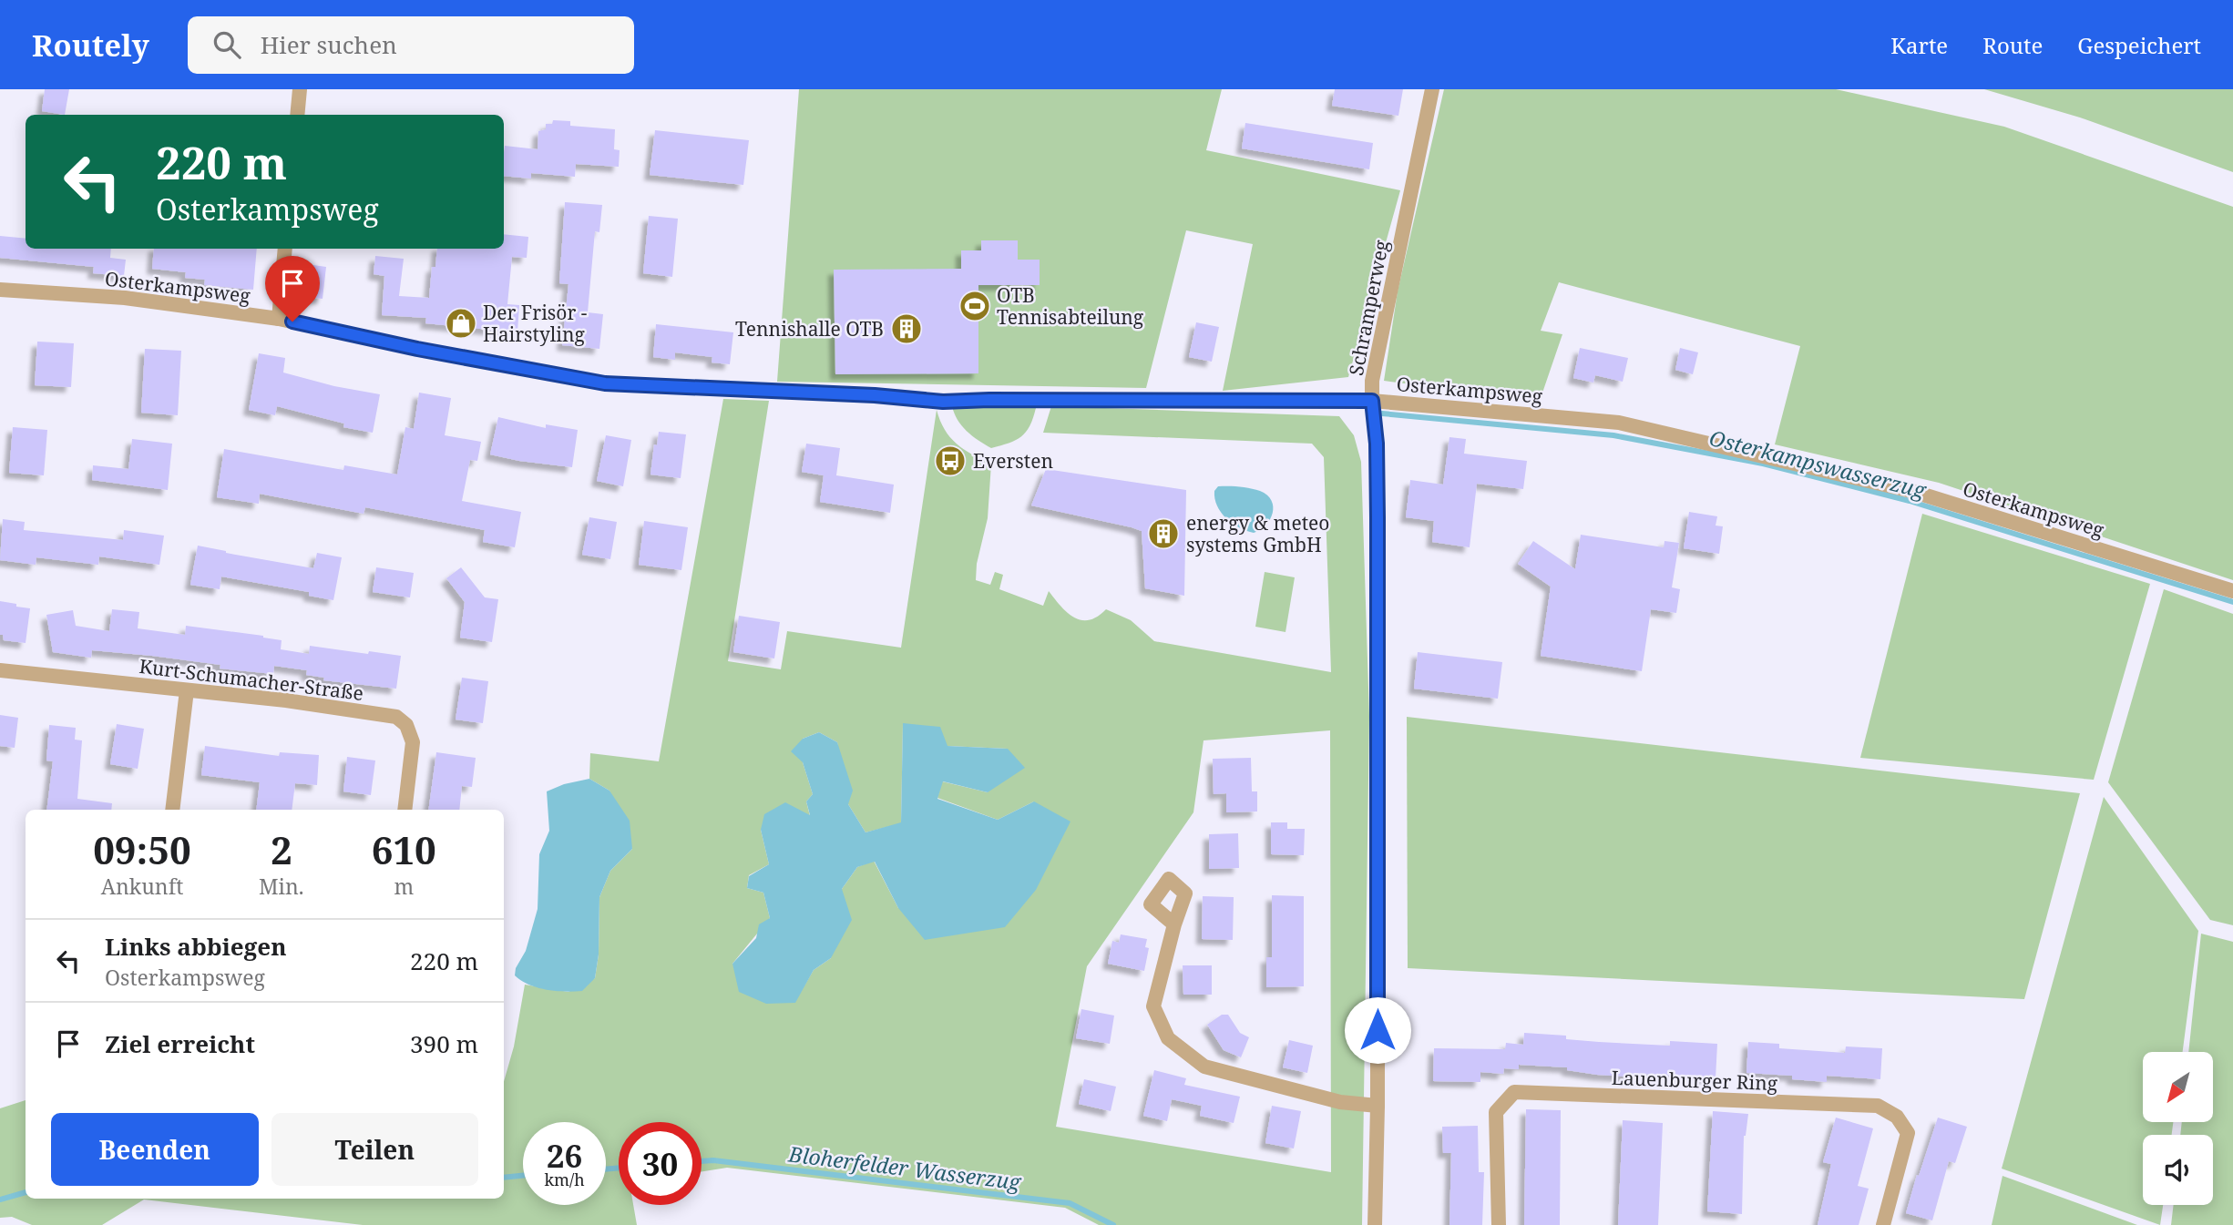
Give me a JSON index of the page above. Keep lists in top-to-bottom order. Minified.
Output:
{"streets":{"street":["Osterkampsweg","Schramperweg","Kurt-Schumacher-Straße","Lauenburger Ring"]},"crossings":[["Osterkampsweg","Schramperweg"]],"water":["Osterkampswasserzug","Bloherfelder Wasserzug"],"places":{"sports":["OTB Tennisabteilung"],"shop":["Der Frisör - Hairstyling"],"building":["Tennishalle OTB","energy & meteo systems GmbH"],"bus stop":["Eversten"]},"north":"bottom left","page":{"header":"Routely","search":"Hier suchen","nav":["Karte","Route","Gespeichert"],"turn":["220 m","Osterkampsweg"],"eta":["09:50","Ankunft","2","Min.","610","m"],"list":[{"name":"Links abbiegen","note":"Osterkampsweg","value":"220 m"},{"name":"Ziel erreicht","value":"390 m"}],"buttons":["Beenden","Teilen"],"speed":"26 km/h","limit":"30"}}
